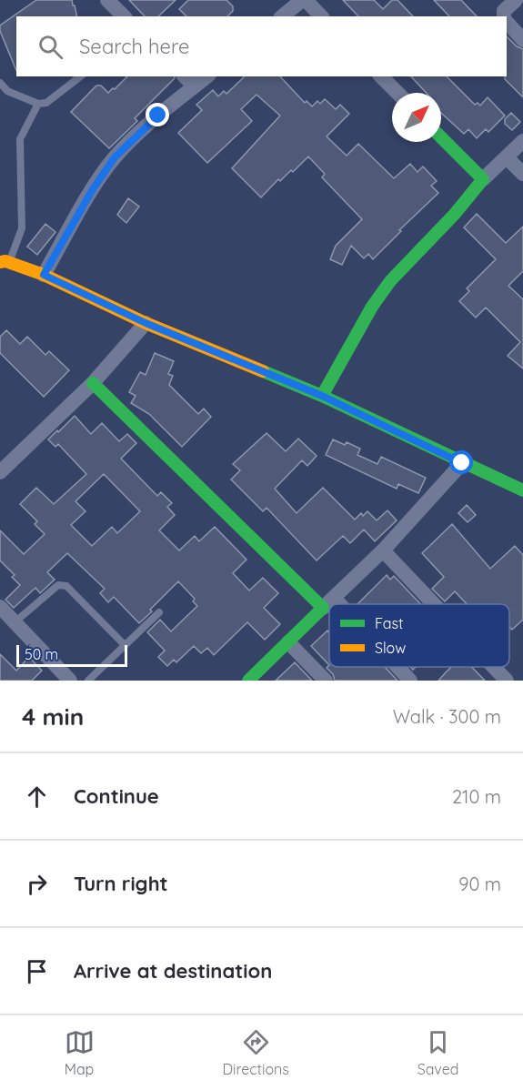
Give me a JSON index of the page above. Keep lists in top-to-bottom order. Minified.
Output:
{"legend":["Fast","Slow"],"scale_bar":"50 m","north":"top right","page":{"search":"Search here","scale":"50 m","heading":["4 min","Walk · 300 m"],"list":[["Continue","210 m"],["Turn right","90 m"],"Arrive at destination"],"nav":["Map","Directions","Saved"]}}
